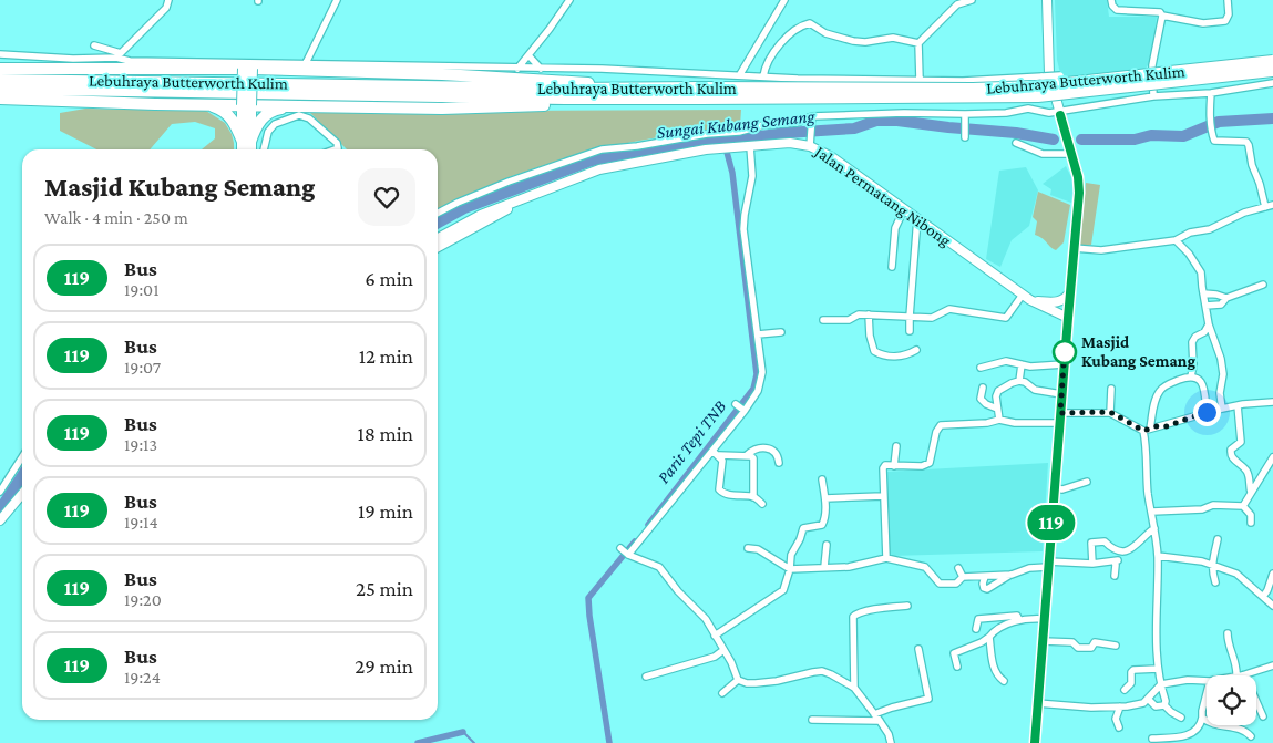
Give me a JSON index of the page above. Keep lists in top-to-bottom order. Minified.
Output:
{"streets":{"highway":["Lebuhraya Butterworth Kulim"],"main road":["Jalan Permatang Nibong"]},"water":["Sungai Kubang Semang","Parit Tepi TNB"],"places":["Masjid Kubang Semang"],"lines":["bus line 119"],"page":{"on_map":"119","heading":["Masjid Kubang Semang","Walk · 4 min · 250 m"],"list":[{"mark":"119","name":"Bus","note":"19:01","value":"6 min"},{"mark":"119","name":"Bus","note":"19:07","value":"12 min"},{"mark":"119","name":"Bus","note":"19:13","value":"18 min"},{"mark":"119","name":"Bus","note":"19:14","value":"19 min"},{"mark":"119","name":"Bus","note":"19:20","value":"25 min"},{"mark":"119","name":"Bus","note":"19:24","value":"29 min"}]}}
